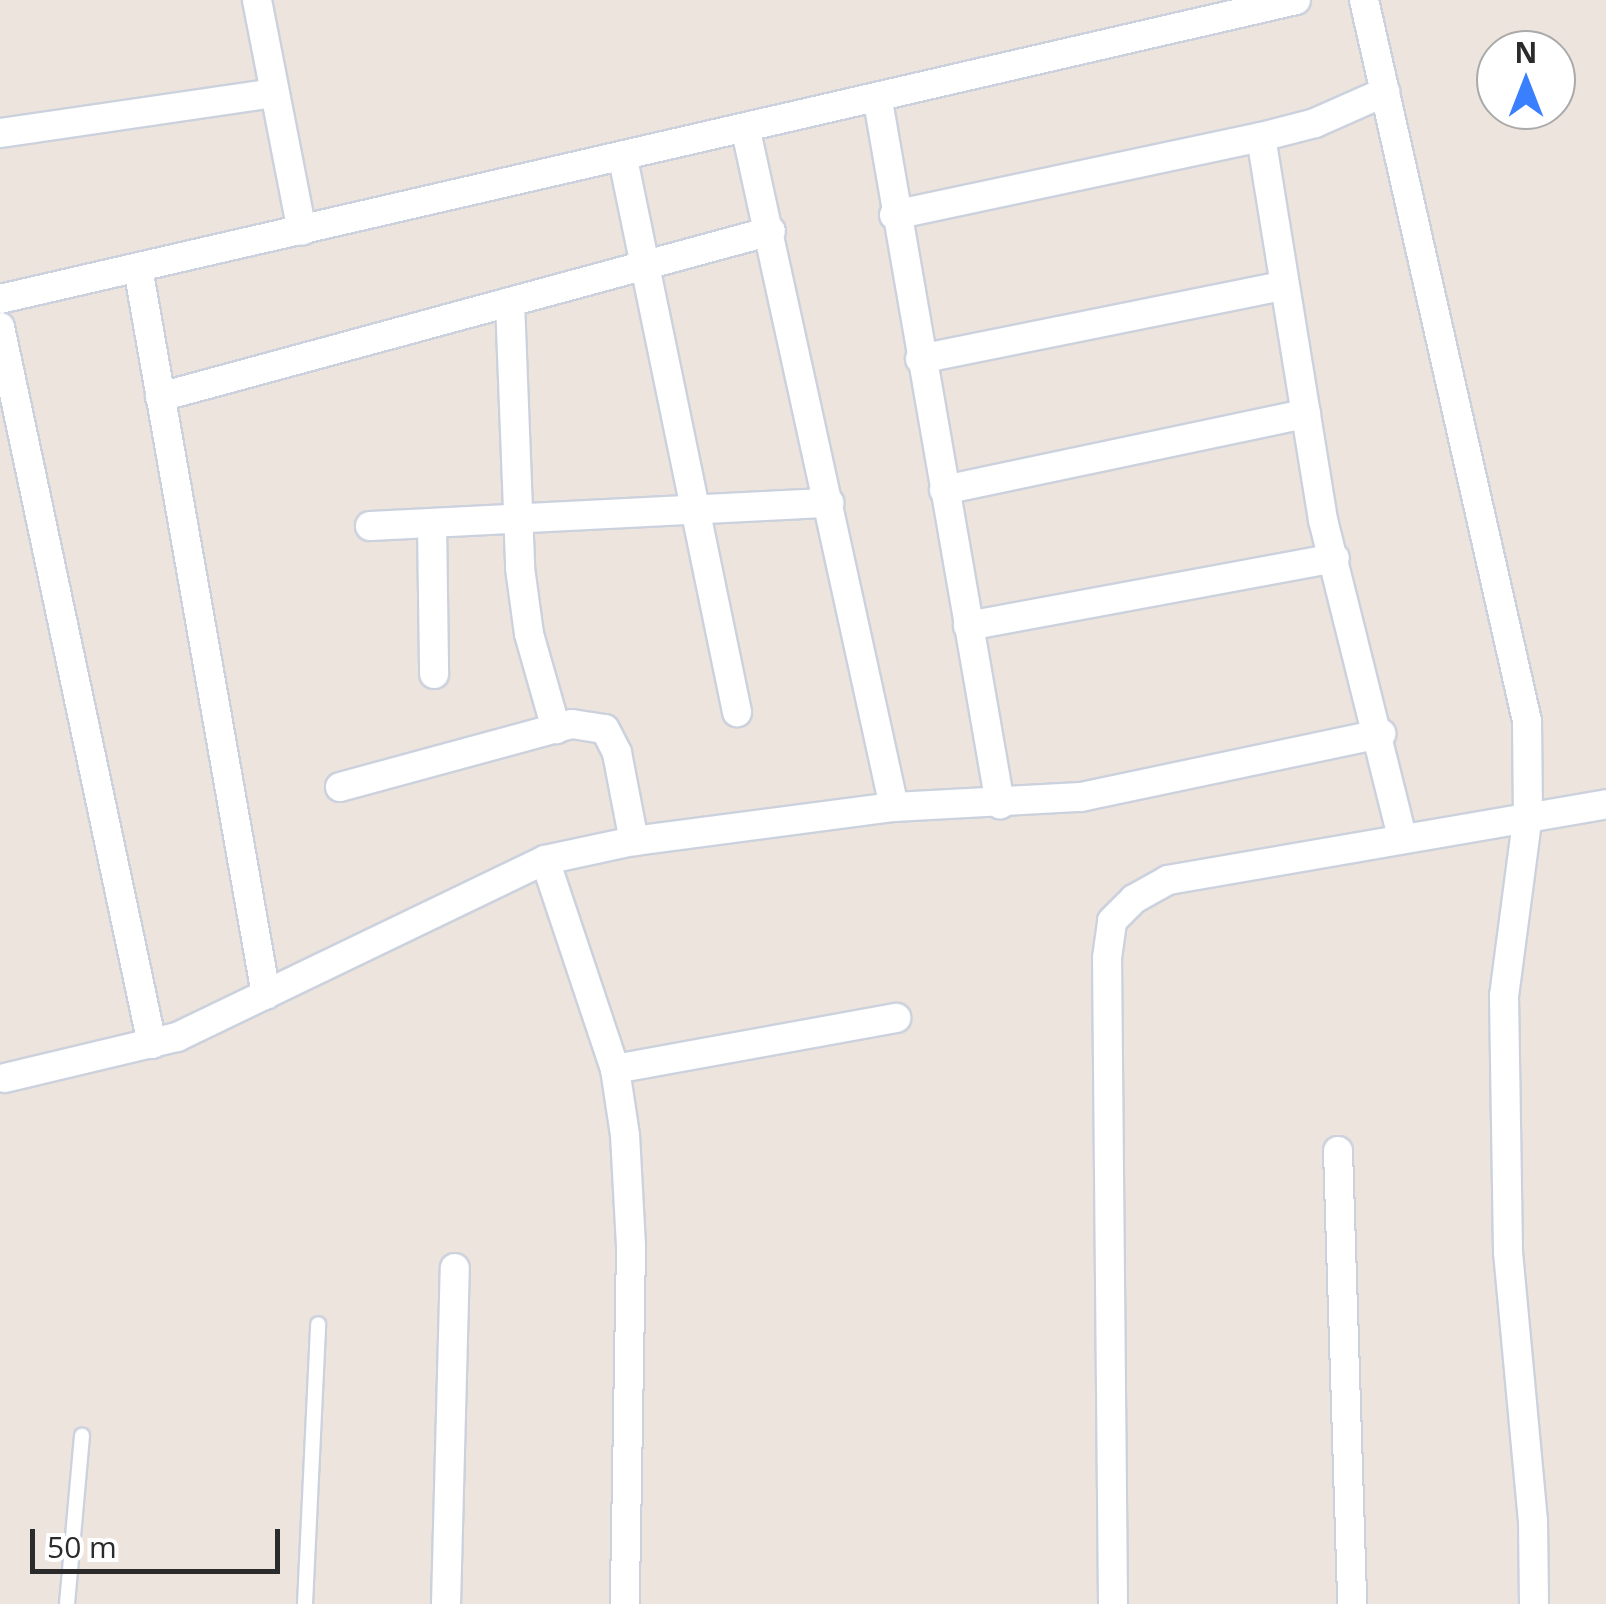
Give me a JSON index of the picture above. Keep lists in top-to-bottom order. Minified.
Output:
{"scale_bar":"50 m","north":"top"}
